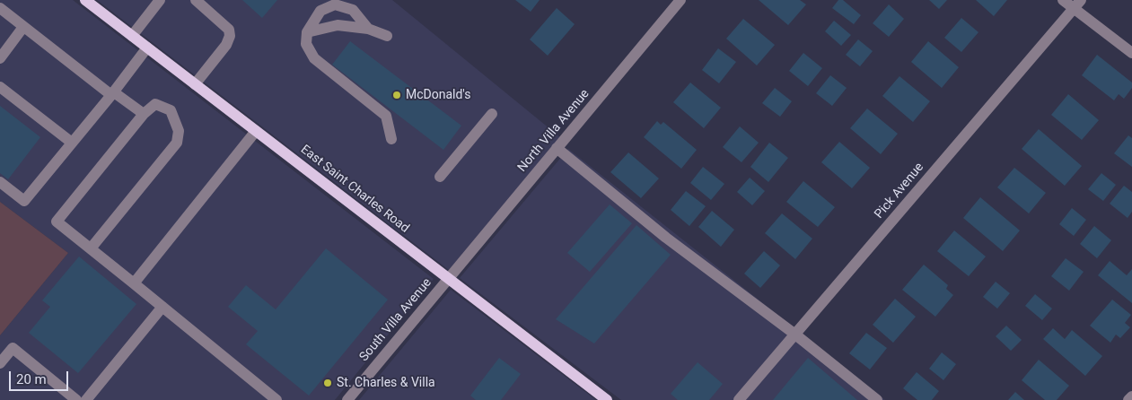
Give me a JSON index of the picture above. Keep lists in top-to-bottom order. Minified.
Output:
{"streets":{"main road":["East Saint Charles Road"],"street":["North Villa Avenue","Pick Avenue","South Villa Avenue"]},"crossings":[["North Villa Avenue","East Saint Charles Road"],["North Villa Avenue","South Villa Avenue"],["East Saint Charles Road","South Villa Avenue"]],"places":["McDonald's","St. Charles & Villa"],"scale_bar":"20 m"}
